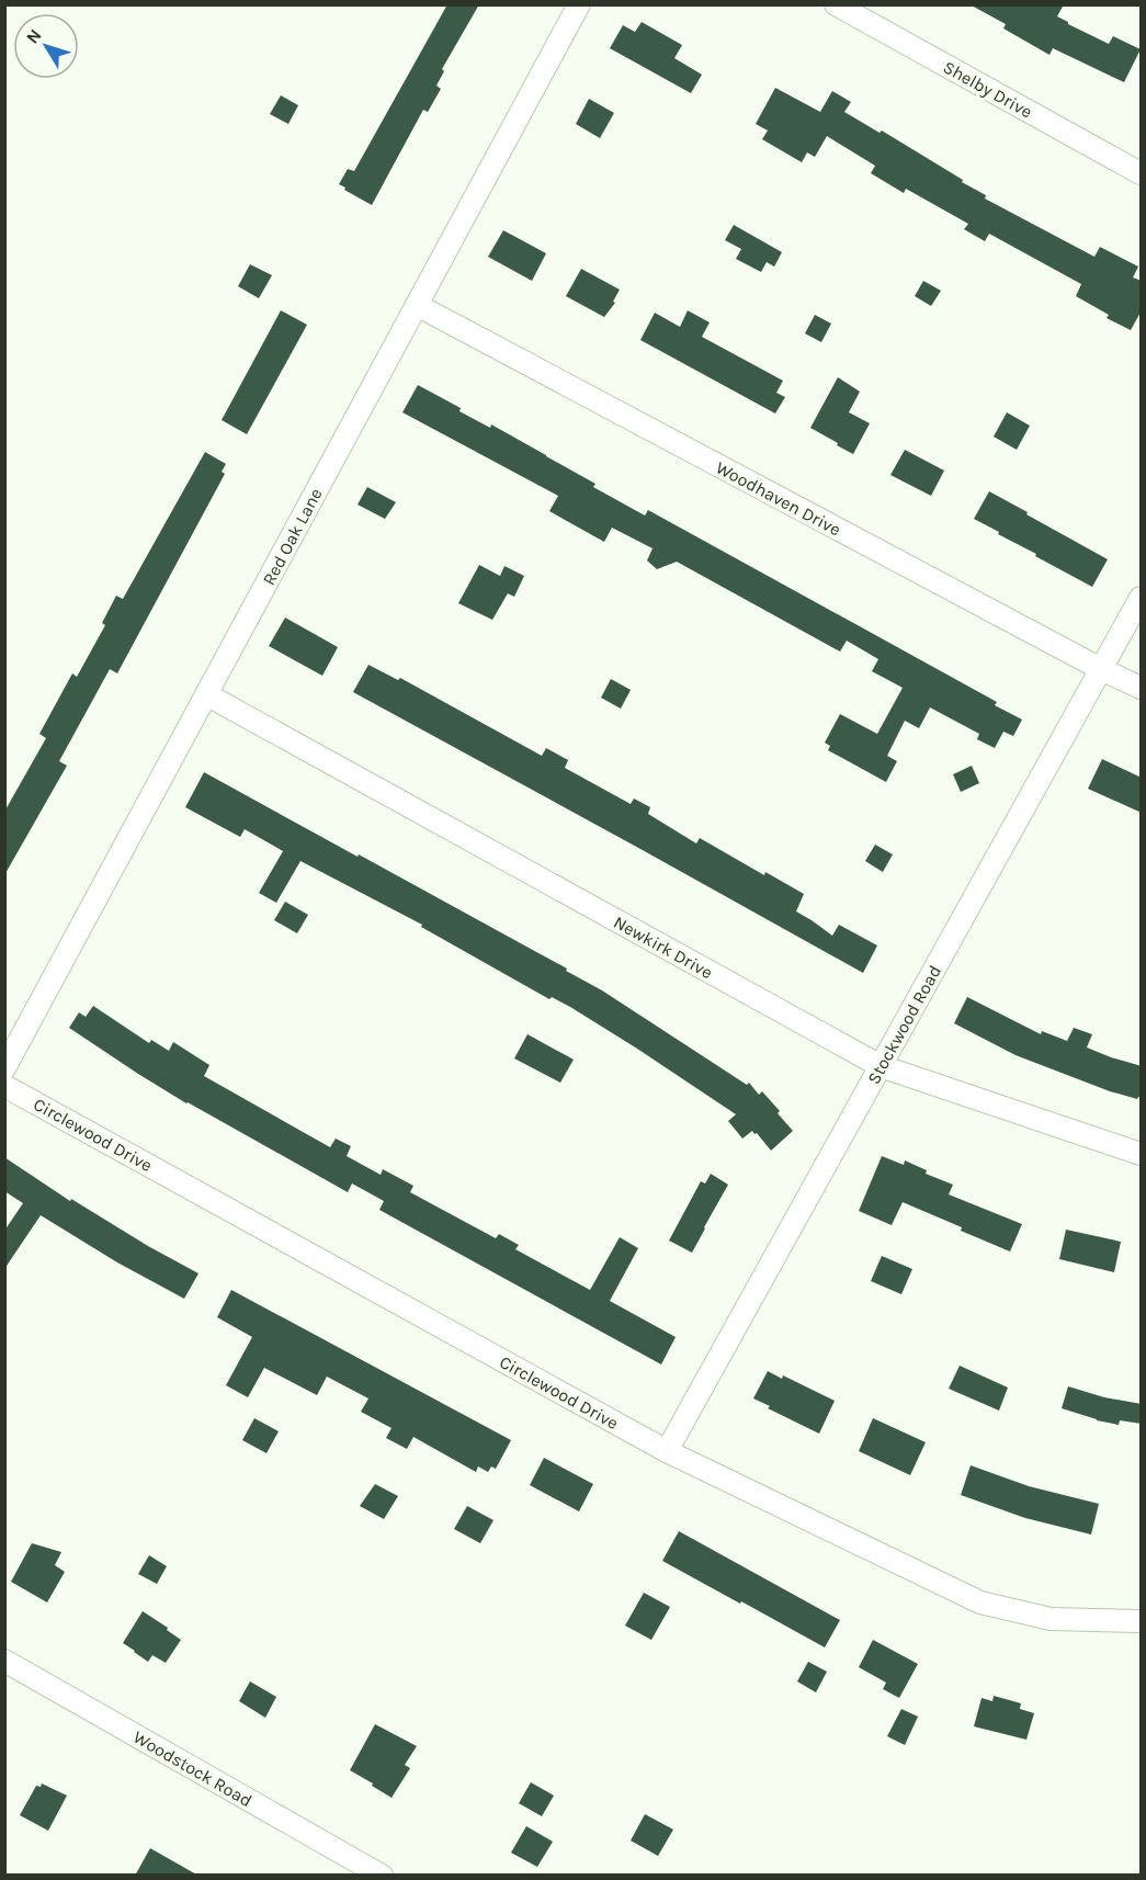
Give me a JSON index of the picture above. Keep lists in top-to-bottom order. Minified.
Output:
{"streets":{"street":["Shelby Drive","Woodhaven Drive","Red Oak Lane","Newkirk Drive","Stockwood Road","Circlewood Drive","Woodstock Road"]},"crossings":[["Woodhaven Drive","Red Oak Lane"],["Woodhaven Drive","Stockwood Road"],["Red Oak Lane","Newkirk Drive"],["Newkirk Drive","Stockwood Road"],["Stockwood Road","Circlewood Drive"]],"north":"top left"}
